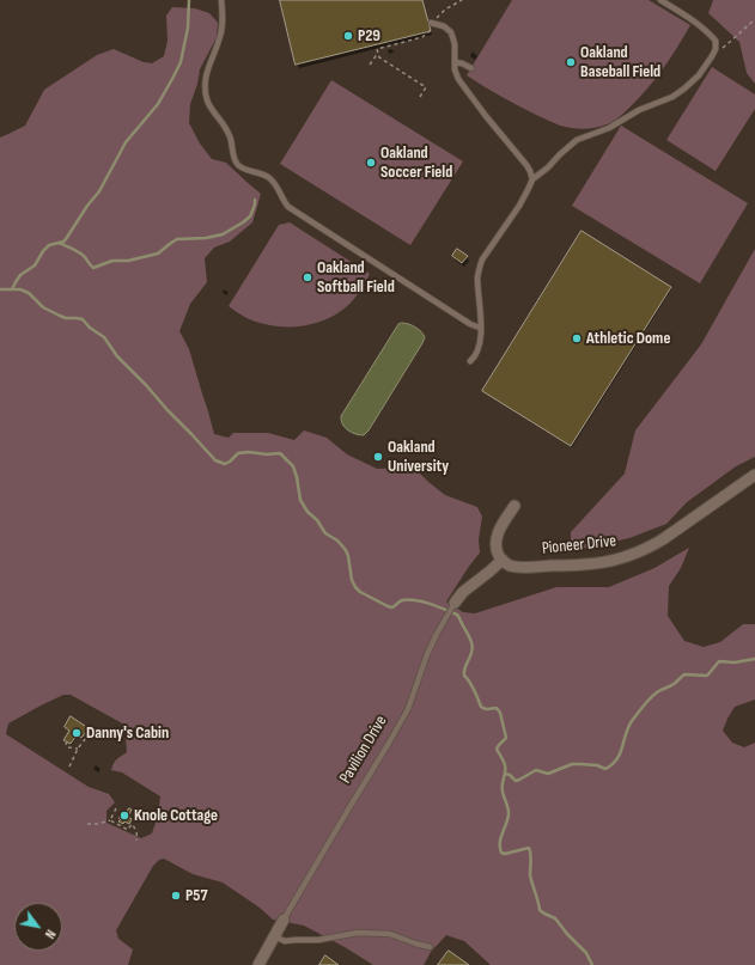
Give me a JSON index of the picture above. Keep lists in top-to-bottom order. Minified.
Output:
{"streets":{"street":["Pioneer Drive","Pavilion Drive"]},"crossings":[["Pioneer Drive","Pavilion Drive"]],"places":["P29","Oakland Baseball Field","Oakland Soccer Field","Oakland Softball Field","Athletic Dome","Oakland University","Danny's Cabin","Knole Cottage","P57"],"north":"bottom right"}
